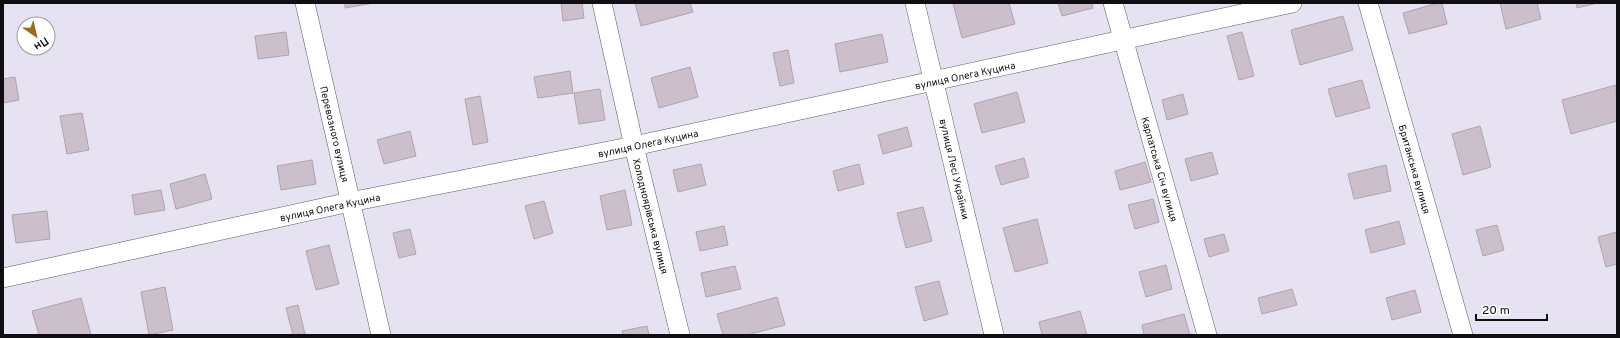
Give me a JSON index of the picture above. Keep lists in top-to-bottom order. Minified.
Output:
{"streets":{"street":["вулиця Олега Куцина","Перевозного вулиця","вулиця Лесі Українки","Карпатська Січ вулиця","Британська вулиця","Холодноярівська вулиця"]},"crossings":[["вулиця Олега Куцина","Перевозного вулиця"],["вулиця Олега Куцина","вулиця Лесі Українки"],["вулиця Олега Куцина","Карпатська Січ вулиця"],["вулиця Олега Куцина","Холодноярівська вулиця"]],"scale_bar":"20 m","north":"bottom right"}
